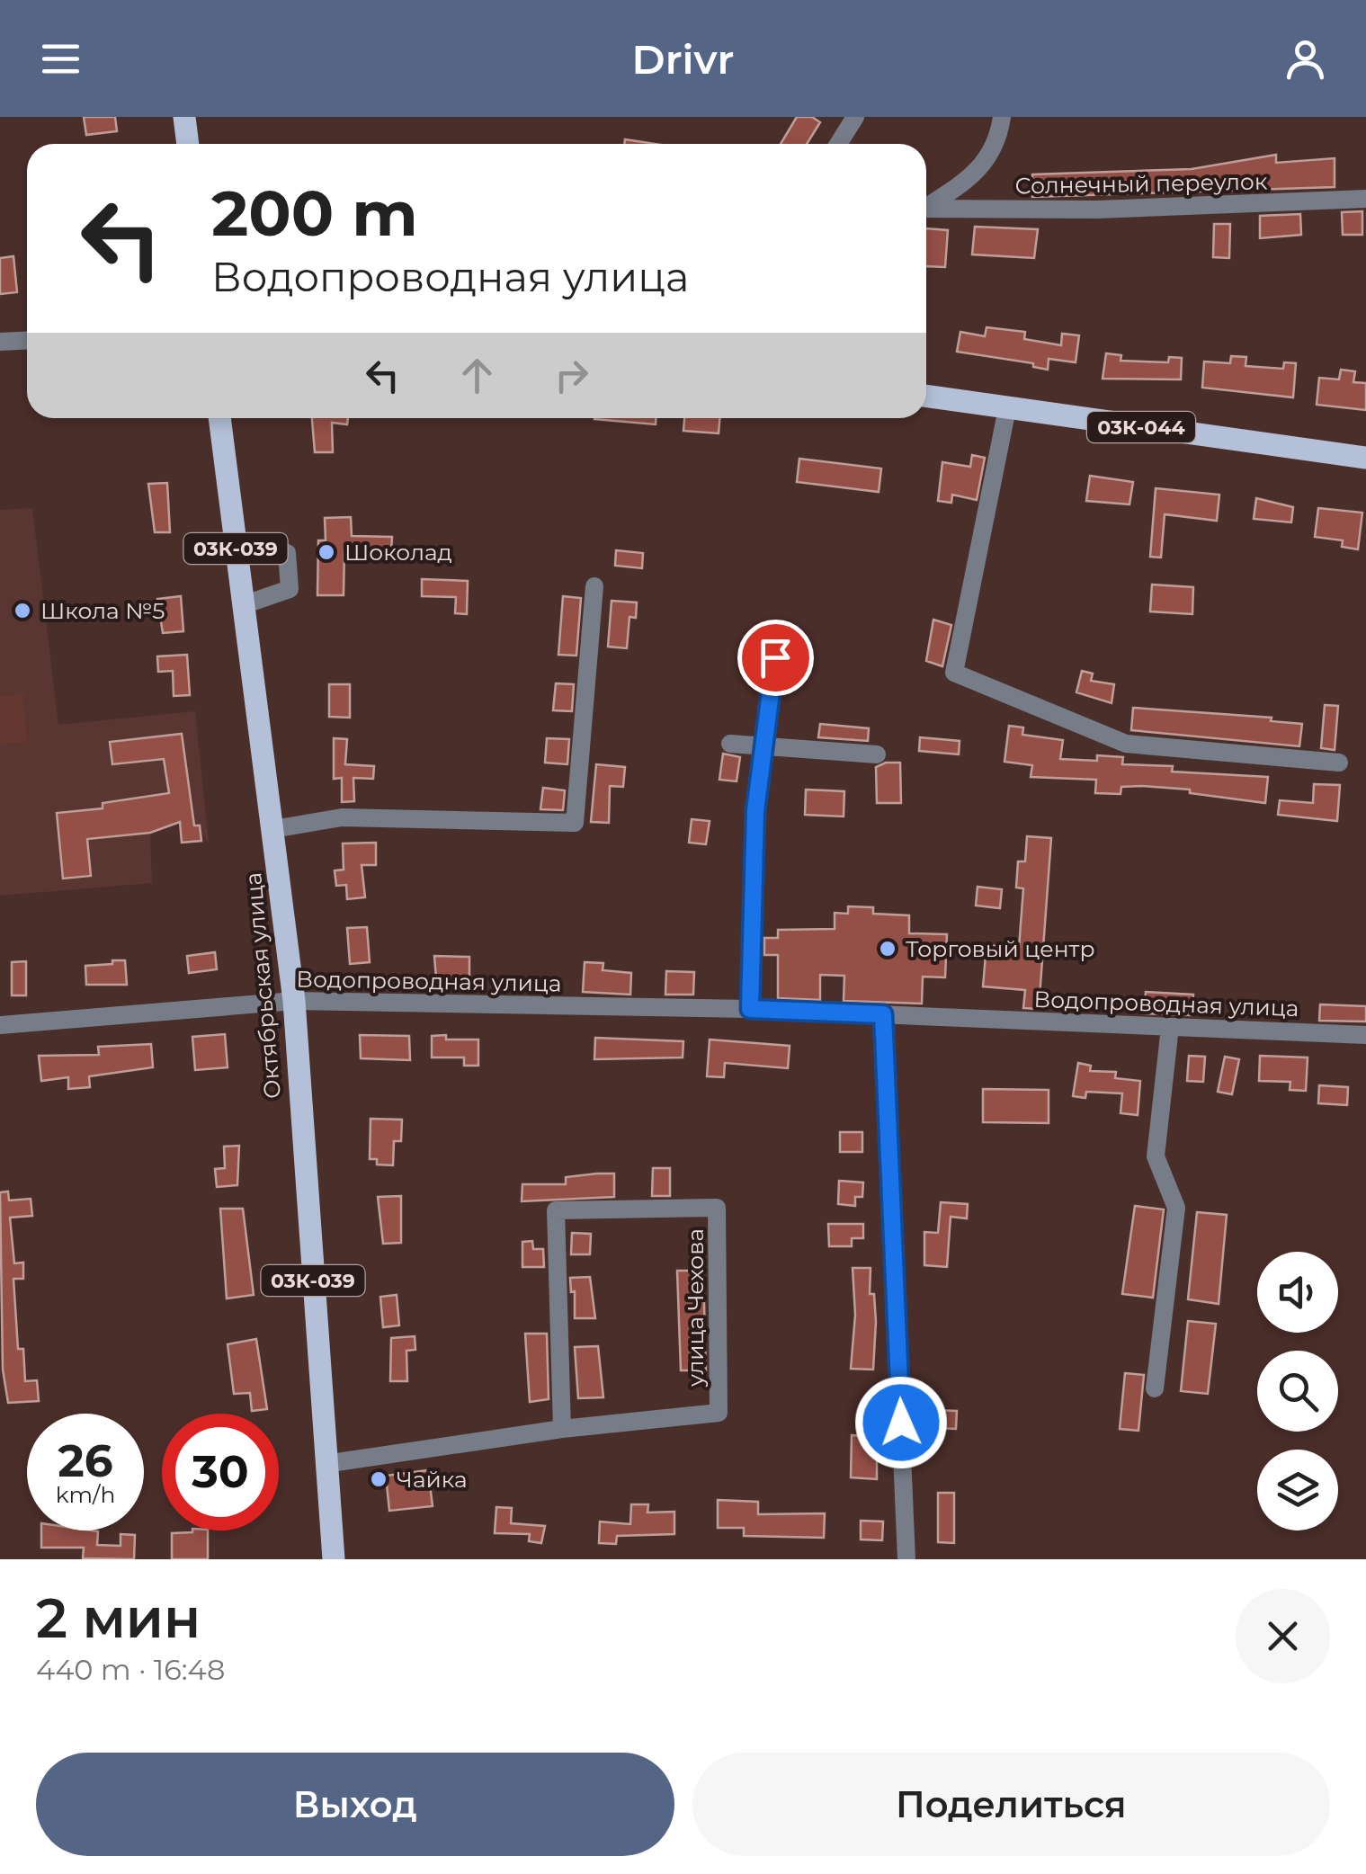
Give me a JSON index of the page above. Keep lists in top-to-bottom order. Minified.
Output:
{"streets":{"main road":["03К-044","03К-039","Октябрьская улица"],"street":["Солнечный переулок","Водопроводная улица","улица Чехова"]},"crossings":[["Водопроводная улица","Октябрьская улица"],["Октябрьская улица","улица Чехова"]],"places":["Шоколад","Школа №5","Торговый центр","Чайка"],"page":{"header":"Drivr","turn":["200 m","Водопроводная улица"],"speed":"26 km/h","limit":"30","heading":["2 мин","440 m · 16:48"],"buttons":["Выход","Поделиться"]}}
